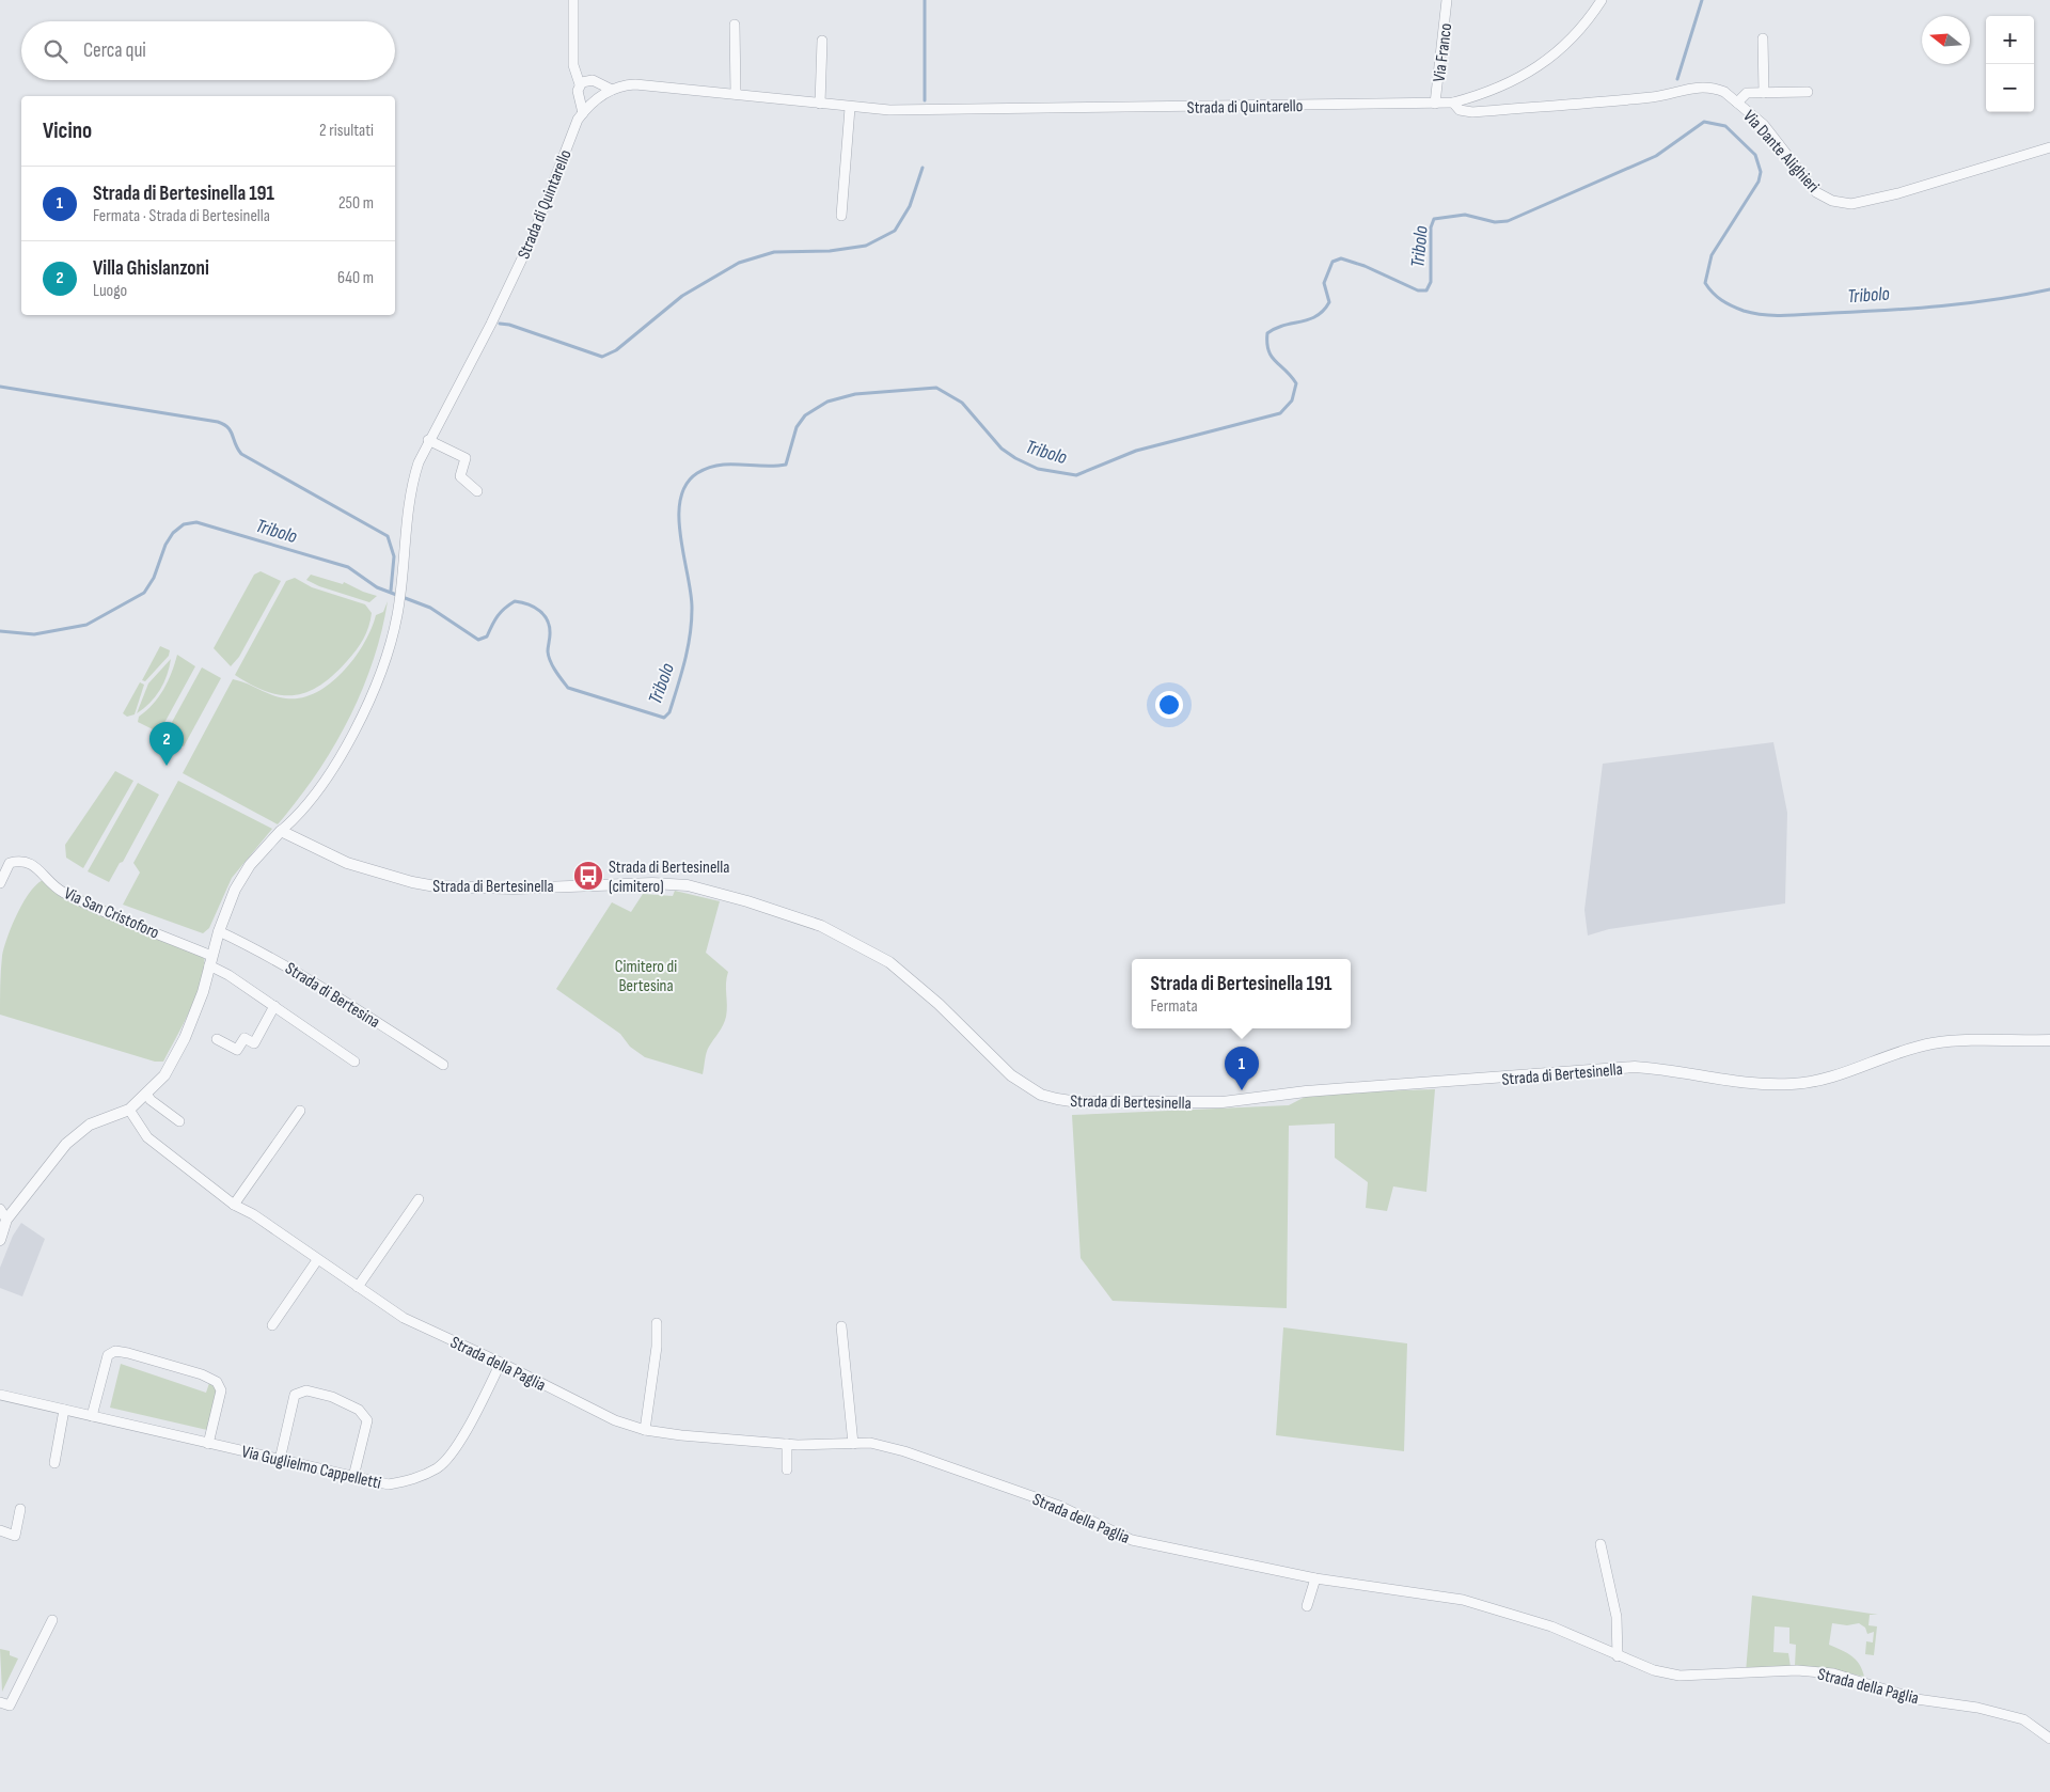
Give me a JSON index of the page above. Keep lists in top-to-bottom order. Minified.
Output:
{"streets":{"street":["Via Franco","Strada di Quintarello","Via Dante Alighieri","Strada di Bertesinella","Via San Cristoforo","Strada di Bertesina","Strada della Paglia","Via Guglielmo Cappelletti"]},"crossings":[["Via Franco","Strada di Quintarello"],["Strada di Quintarello","Via Dante Alighieri"],["Strada di Quintarello","Strada di Bertesinella"],["Strada della Paglia","Via Guglielmo Cappelletti"]],"water":["Tribolo"],"parks":["Cimitero di Bertesina"],"places":{"bus stop":["Strada di Bertesinella (cimitero)"]},"north":"left","page":{"map_buttons":["+","−"],"search":"Cerca qui","heading":["Vicino","2 risultati"],"list":[{"mark":"1","name":"Strada di Bertesinella 191","note":"Fermata · Strada di Bertesinella","value":"250 m"},{"mark":"2","name":"Villa Ghislanzoni","note":"Luogo","value":"640 m"}],"pins":["2","1"],"popup":["Strada di Bertesinella 191","Fermata"]}}
